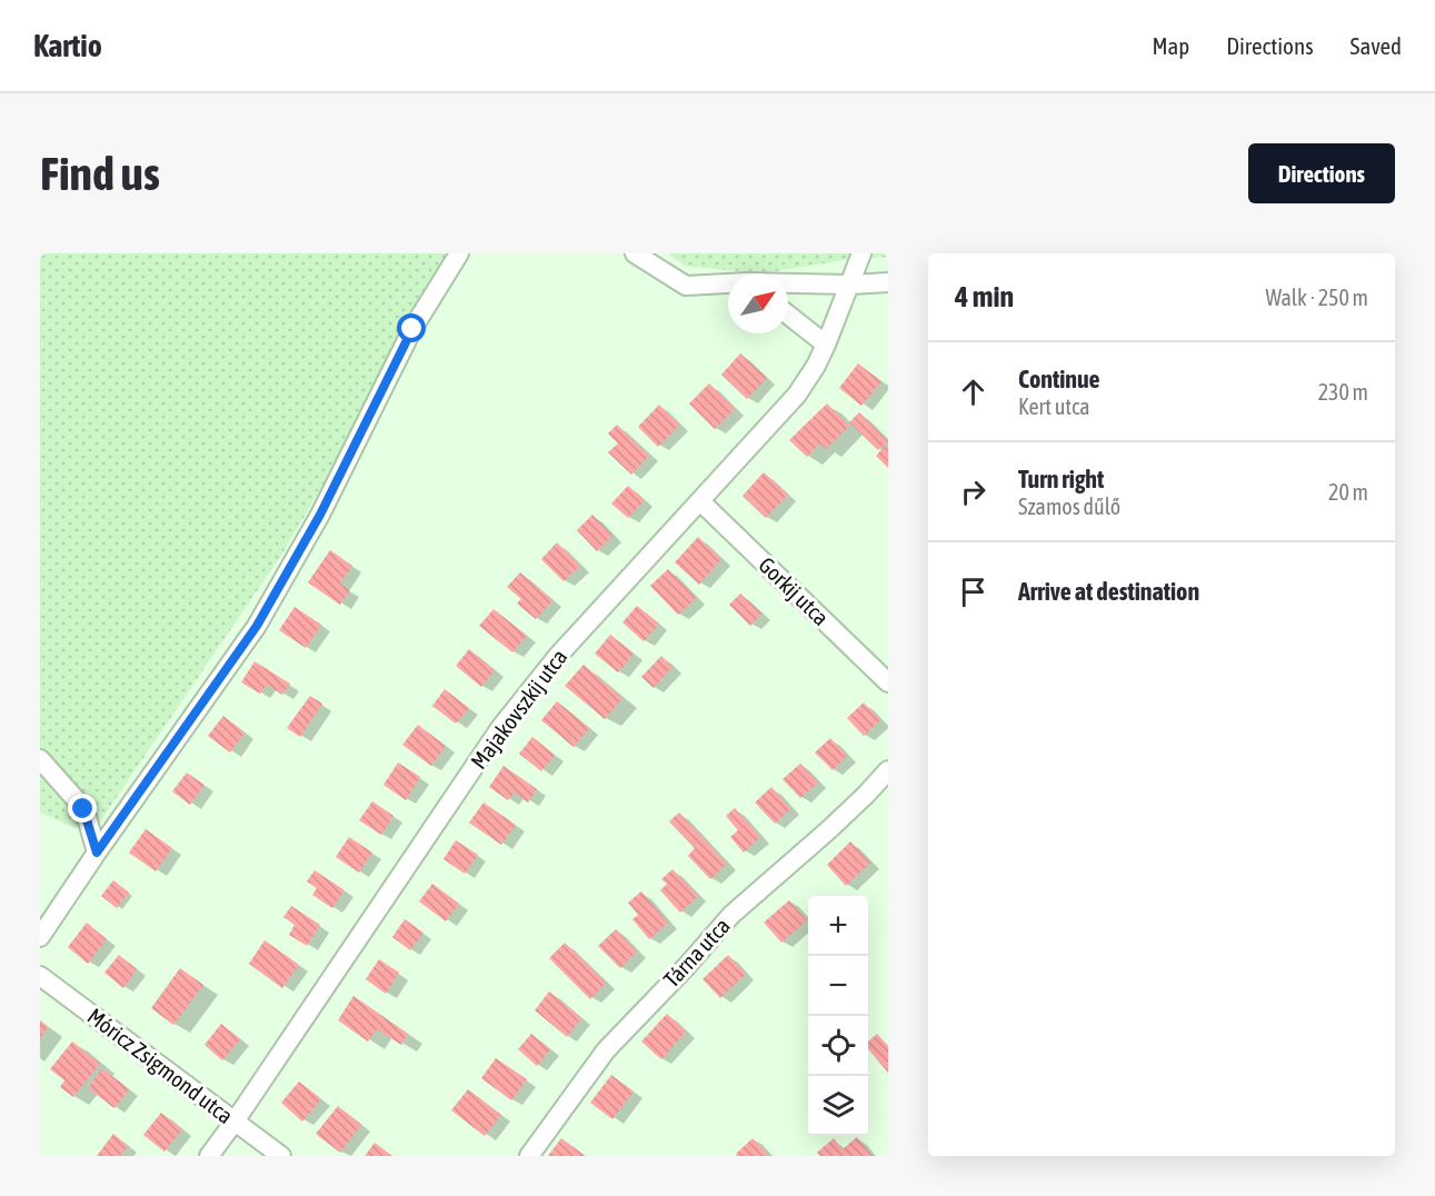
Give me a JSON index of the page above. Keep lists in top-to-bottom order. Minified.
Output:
{"streets":{"street":["Gorkij utca","Majakovszkij utca","Tárna utca","Móricz Zsigmond utca"]},"crossings":[["Gorkij utca","Majakovszkij utca"],["Majakovszkij utca","Móricz Zsigmond utca"]],"north":"top right","page":{"header":"Kartio","nav":["Map","Directions","Saved"],"buttons":"Directions","title":"Find us","heading":["4 min","Walk · 250 m"],"list":[["Continue","Kert utca","230 m"],["Turn right","Szamos dűlő","20 m"],"Arrive at destination"],"map_buttons":["+","−"]}}
